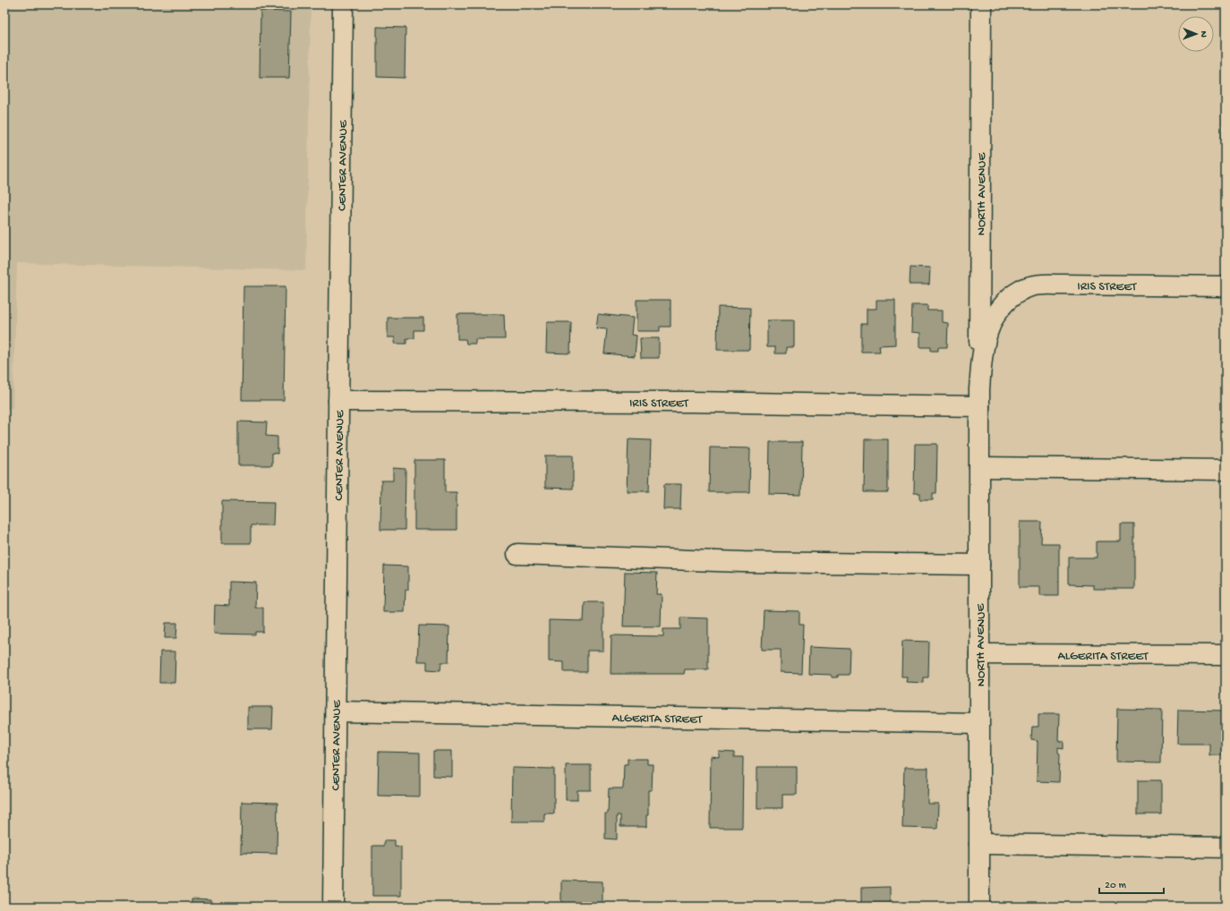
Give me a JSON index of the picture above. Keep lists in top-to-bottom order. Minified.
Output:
{"streets":{"street":["CENTER AVENUE","NORTH AVENUE","IRIS STREET","ALGERITA STREET"]},"crossings":[["CENTER AVENUE","IRIS STREET"],["CENTER AVENUE","ALGERITA STREET"],["NORTH AVENUE","IRIS STREET"],["NORTH AVENUE","ALGERITA STREET"]],"scale_bar":"20 m","north":"right"}
